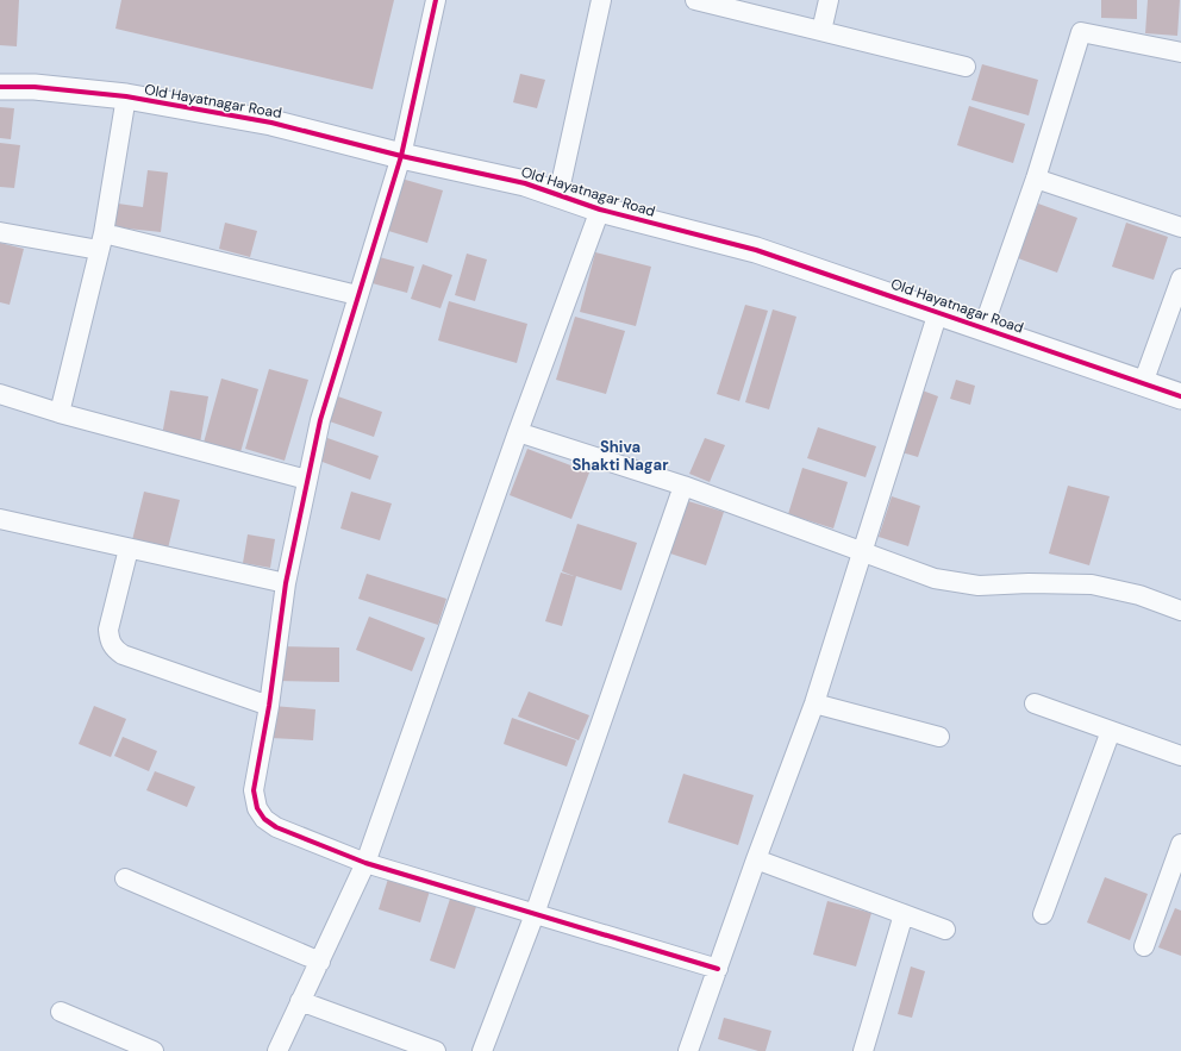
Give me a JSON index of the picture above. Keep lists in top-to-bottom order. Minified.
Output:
{"streets":{"street":["Old Hayatnagar Road"]},"districts":["Shiva Shakti Nagar"]}
